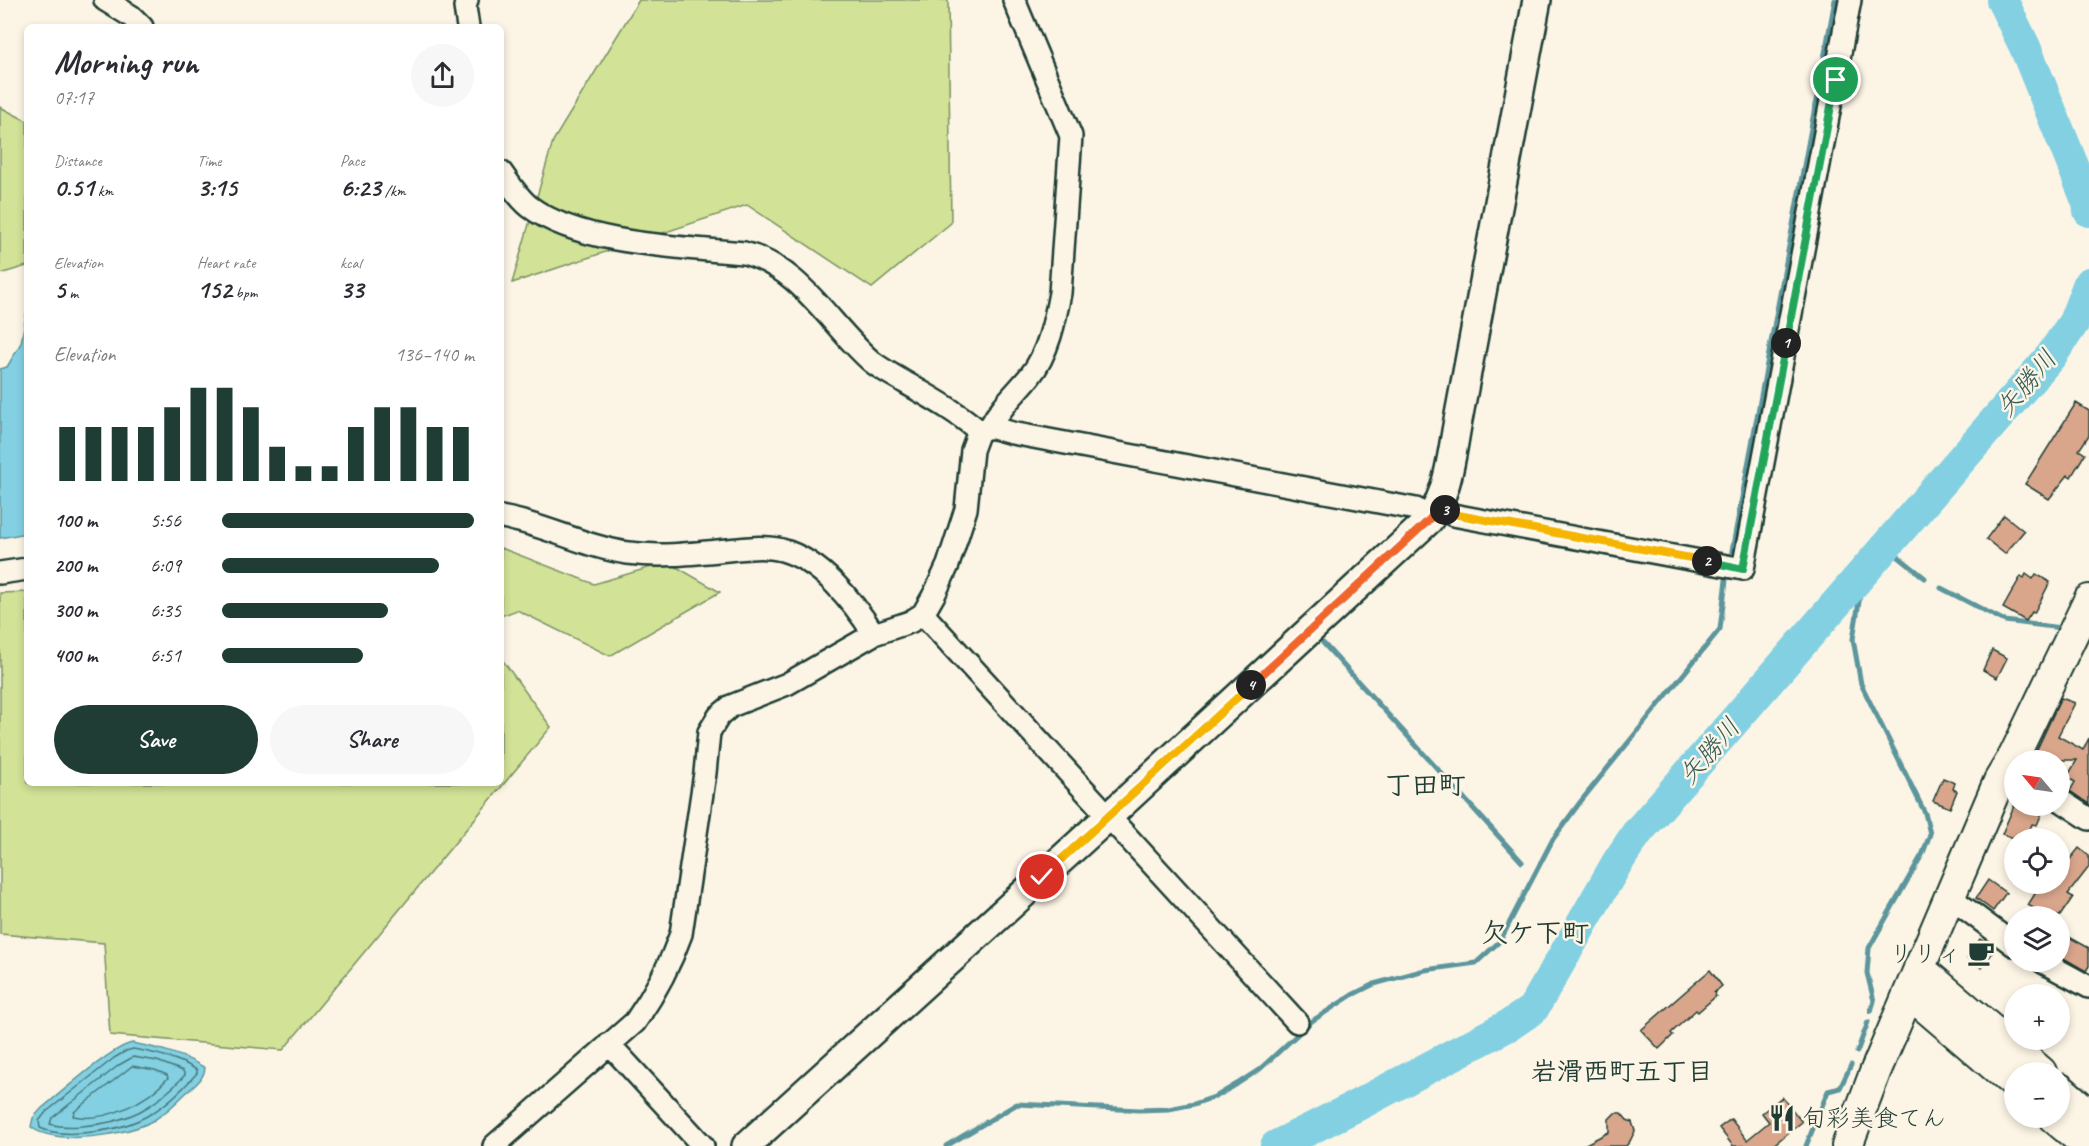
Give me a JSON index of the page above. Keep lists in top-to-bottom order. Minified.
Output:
{"districts":["丁田町","欠ケ下町","岩滑西町五丁目"],"water":["矢勝川"],"places":{"cafe":["リリィ"],"restaurant":["旬彩美食てん"]},"north":"top left","page":{"heading":["Morning run","07:17"],"stats":[["Distance","0.51 km"],["Time","3:15"],["Pace","6:23 /km"],["Elevation","5 m"],["Heart rate","152 bpm"],["kcal","33"]],"pins":["1","3","2","4"],"chart":["Elevation","136–140 m"],"list":[{"name":"100 m","note":"5:56"},{"name":"200 m","note":"6:09"},{"name":"300 m","note":"6:35"},{"name":"400 m","note":"6:51"}],"buttons":["Save","Share"],"map_buttons":["+","−"]}}
